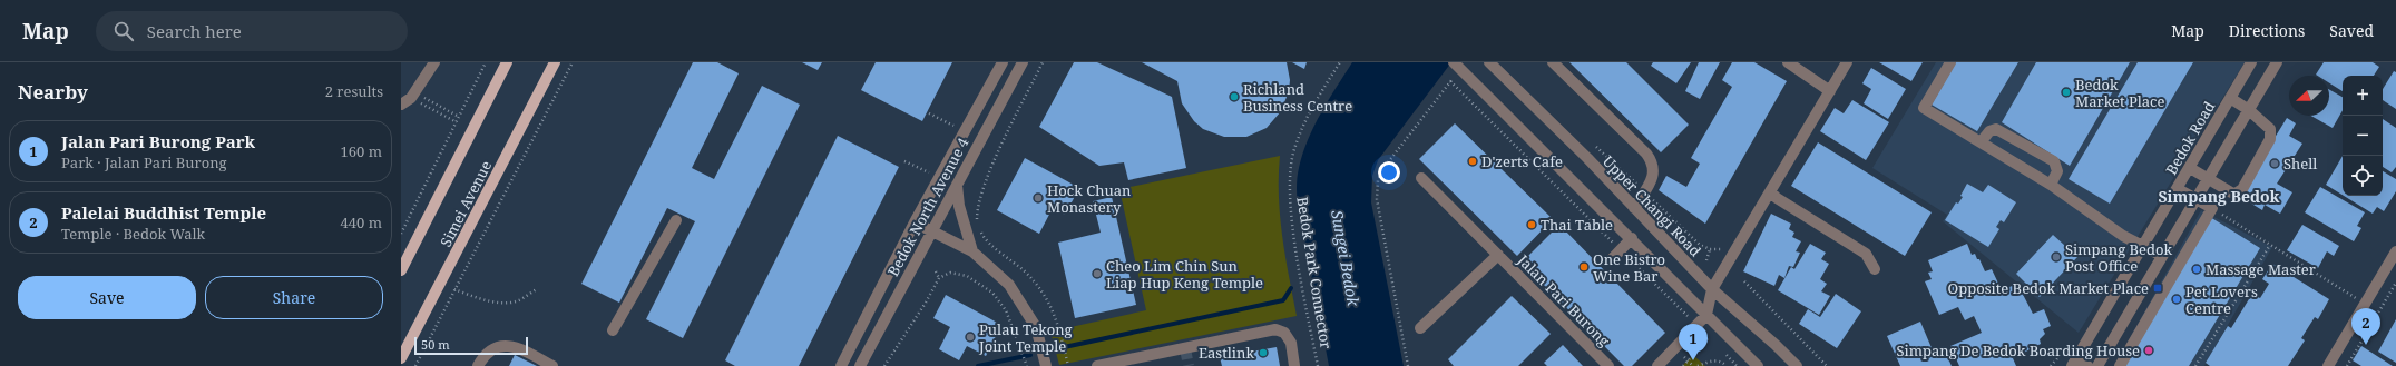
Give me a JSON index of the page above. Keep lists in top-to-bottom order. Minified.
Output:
{"streets":{"main road":["Simei Avenue"],"street":["Bedok Road","Upper Changi Road","Bedok North Avenue 4","Jalan Pari Burong"],"path":["Bedok Park Connector"]},"districts":["Simpang Bedok"],"water":["Sungei Bedok"],"places":{"other":["Bedok Market Place","Richland Business Centre","D'zerts Cafe","Shell","Hock Chuan Monastery","Thai Table","Simpang Bedok Post Office","One Bistro Wine Bar","Massage Master","Cheo Lim Chin Sun Liap Hup Keng Temple","Pet Lovers Centre","Pulau Tekong Joint Temple","Simpang De Bedok Boarding House","Eastlink"],"transit":["Opposite Bedok Market Place"]},"scale_bar":"50 m","north":"left","page":{"header":"Map","search":"Search here","nav":["Map","Directions","Saved"],"heading":["Nearby","2 results"],"map_buttons":["+","−"],"list":[{"mark":"1","name":"Jalan Pari Burong Park","note":"Park · Jalan Pari Burong","value":"160 m"},{"mark":"2","name":"Palelai Buddhist Temple","note":"Temple · Bedok Walk","value":"440 m"}],"buttons":["Save","Share"],"pins":["2","1"],"scale":"50 m"}}
